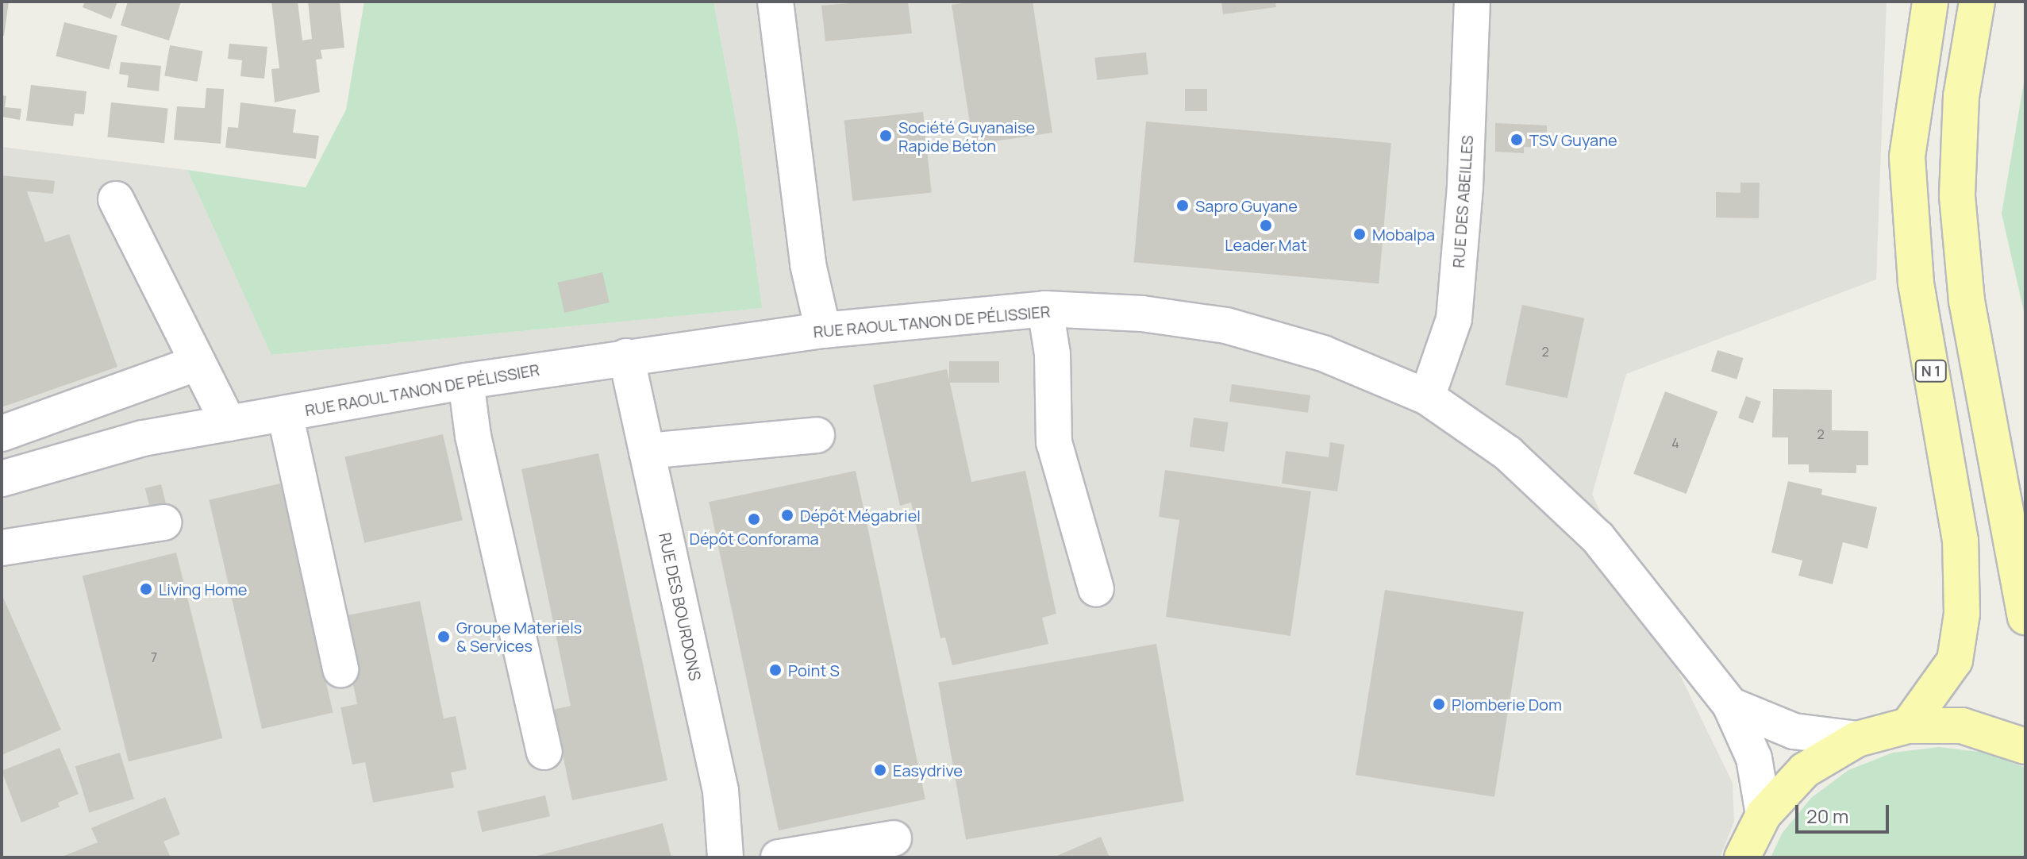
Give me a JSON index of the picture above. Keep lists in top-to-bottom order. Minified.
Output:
{"streets":{"main road":["N 1"],"street":["RUE DES ABEILLES","RUE RAOUL TANON DE PÉLISSIER","RUE DES BOURDONS"]},"crossings":[["RUE DES ABEILLES","RUE RAOUL TANON DE PÉLISSIER"],["RUE RAOUL TANON DE PÉLISSIER","RUE DES BOURDONS"]],"places":["Société Guyanaise Rapide Béton","TSV Guyane","Sapro Guyane","Leader Mat","Mobalpa","Dépôt Mégabriel","Dépôt Conforama","Living Home","Groupe Materiels & Services","Point S","Plomberie Dom","Easydrive"],"house_numbers":["2","2","4","7"],"scale_bar":"20 m"}
